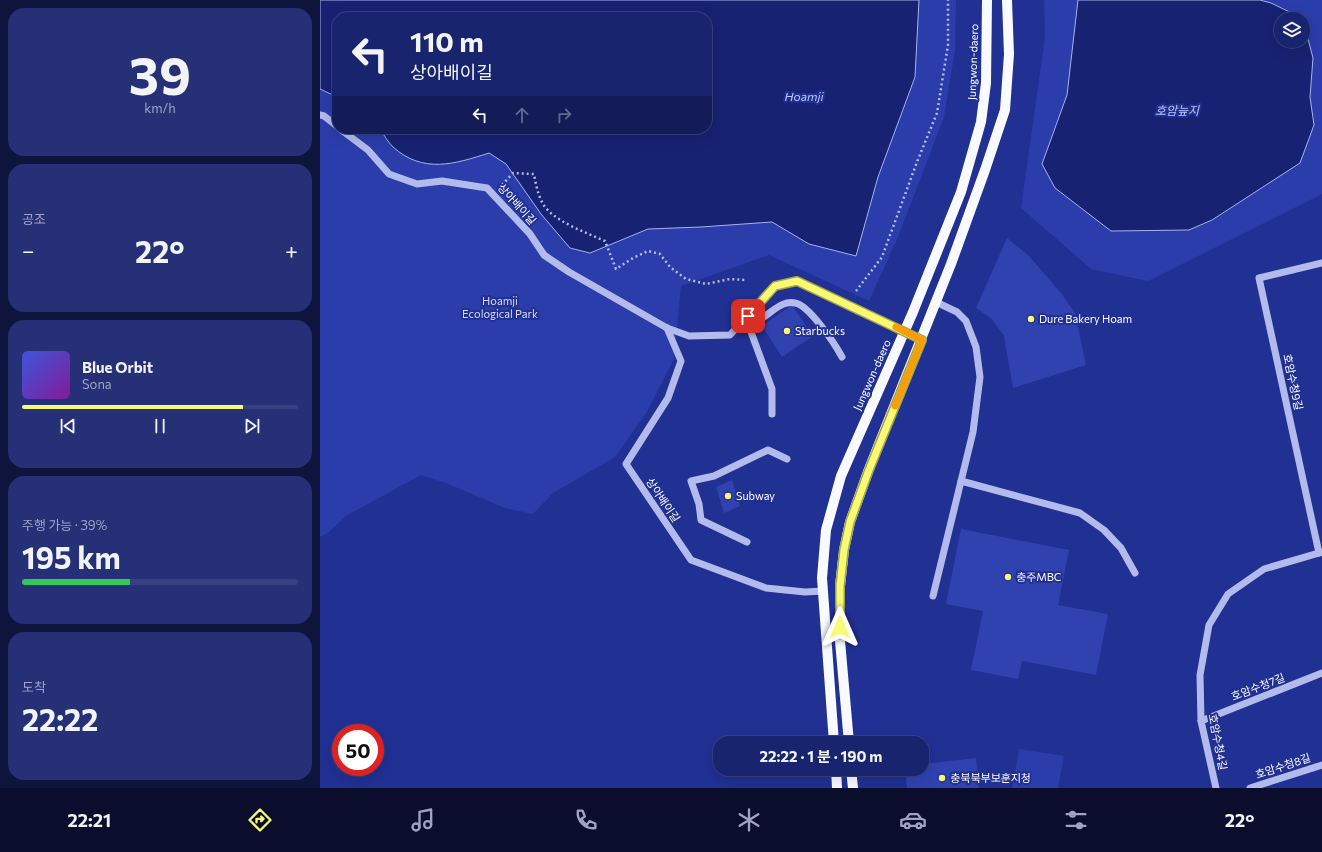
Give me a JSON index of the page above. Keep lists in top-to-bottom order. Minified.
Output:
{"streets":{"main road":["Jungwon-daero"],"street":["상아배이길","호암수청9길","호암수청7길","호암수청4길","호암수청8길"]},"crossings":[["Jungwon-daero","상아배이길"],["호암수청9길","호암수청4길"],["호암수청7길","호암수청4길"]],"water":["Hoamji","호암늪지"],"parks":["Hoamji Ecological Park"],"places":["Dure Bakery Hoam","Starbucks","Subway","충주MBC","충북북부보훈지청"],"page":{"tile":[["39","km/h"],"공조",["주행 가능 · 39%","195 km"],["도착","22:22"]],"turn":["110 m","상아배이길"],"heat":["−","22°","+"],"song":["Blue Orbit","Sona"],"limit":"50","trip":"22:22 · 1 분 · 190 m","tabs":["22:21","22°"]}}
